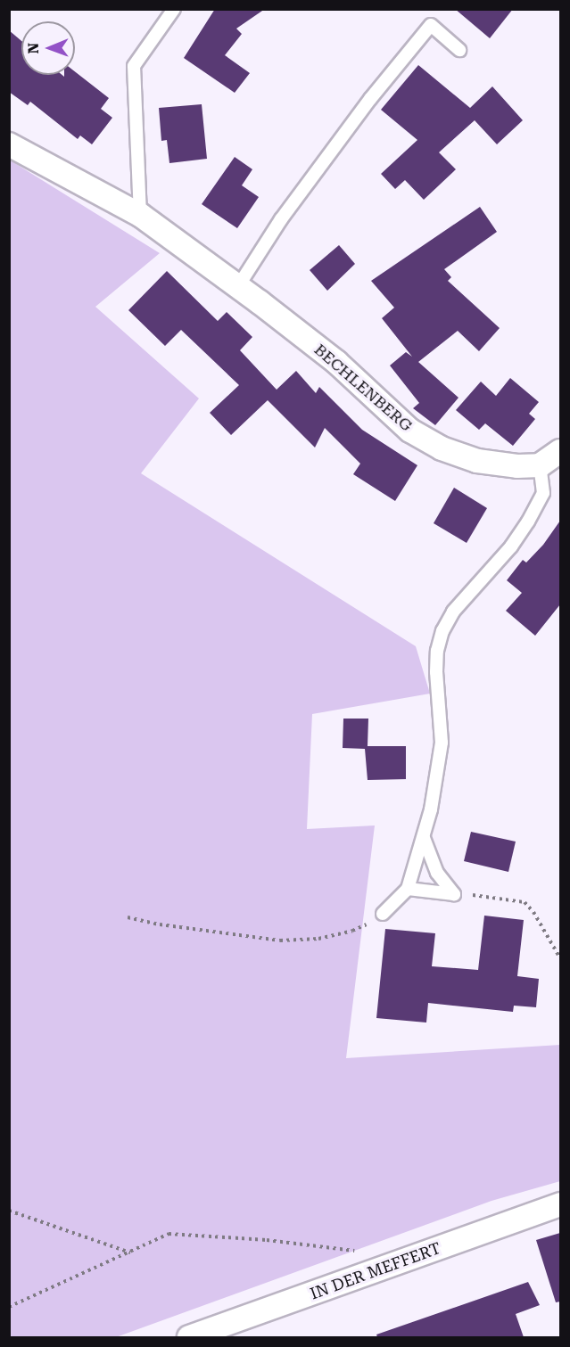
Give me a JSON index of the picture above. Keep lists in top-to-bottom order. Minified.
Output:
{"streets":{"street":["BECHLENBERG","IN DER MEFFERT"]},"north":"left"}
